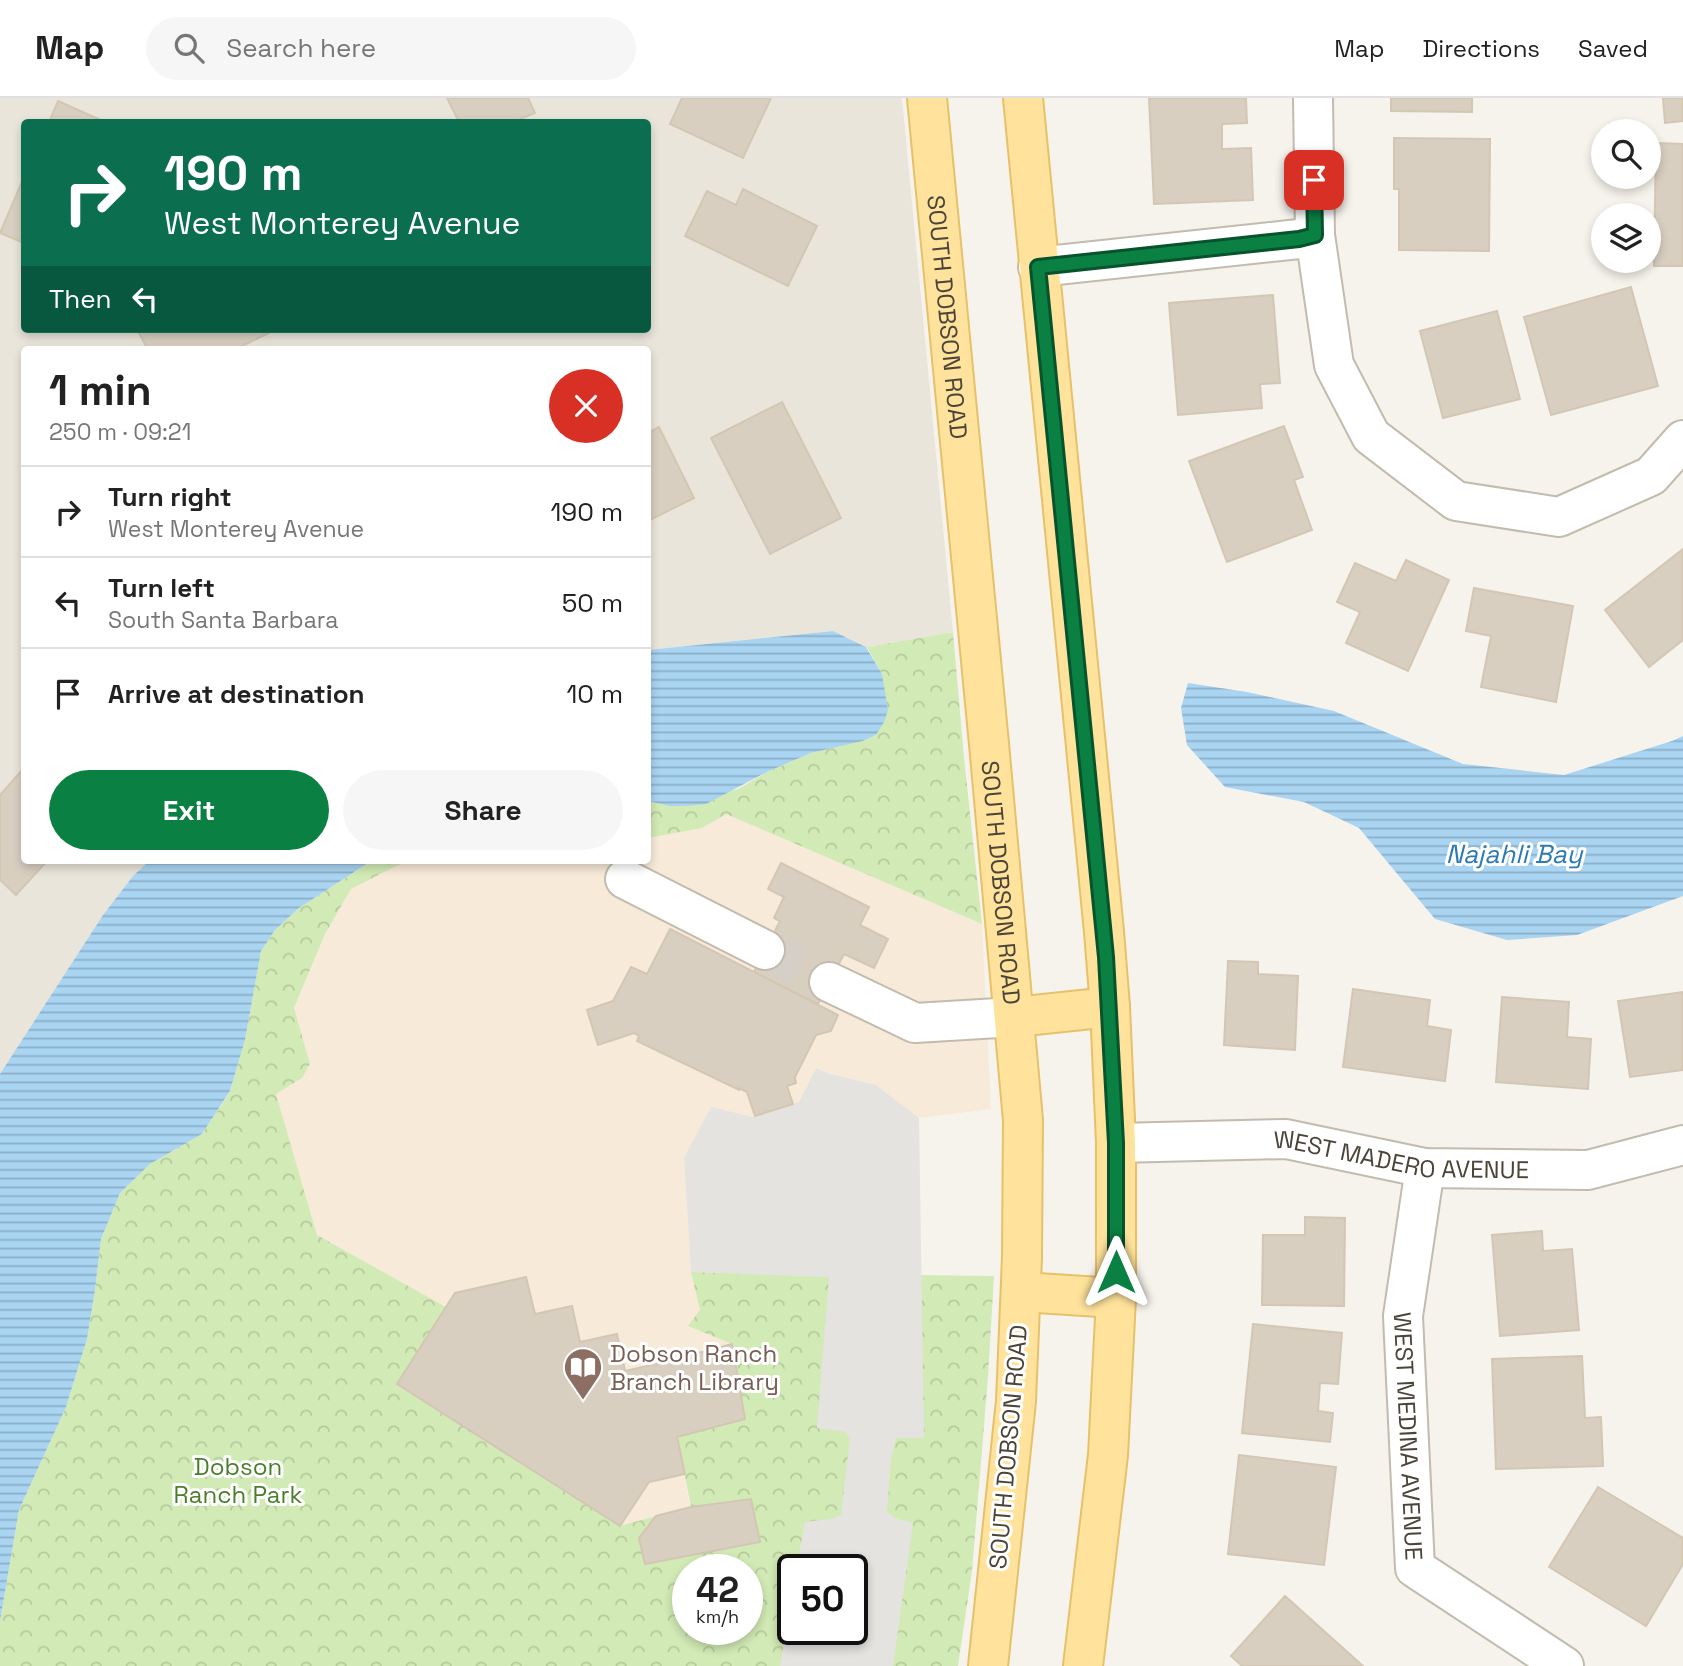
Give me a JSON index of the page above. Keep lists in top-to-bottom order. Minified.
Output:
{"streets":{"main road":["SOUTH DOBSON ROAD"],"street":["WEST MADERO AVENUE","WEST MEDINA AVENUE"]},"crossings":[["WEST MADERO AVENUE","WEST MEDINA AVENUE"]],"water":["Najahli Bay"],"parks":["Dobson Ranch Park"],"places":{"library":["Dobson Ranch Branch Library"]},"page":{"header":"Map","search":"Search here","nav":["Map","Directions","Saved"],"turn":["190 m","West Monterey Avenue"],"then":"Then","heading":["1 min","250 m · 09:21"],"list":[{"name":"Turn right","note":"West Monterey Avenue","value":"190 m"},{"name":"Turn left","note":"South Santa Barbara","value":"50 m"},{"name":"Arrive at destination","value":"10 m"}],"buttons":["Exit","Share"],"speed":"42 km/h","limit":"50"}}
